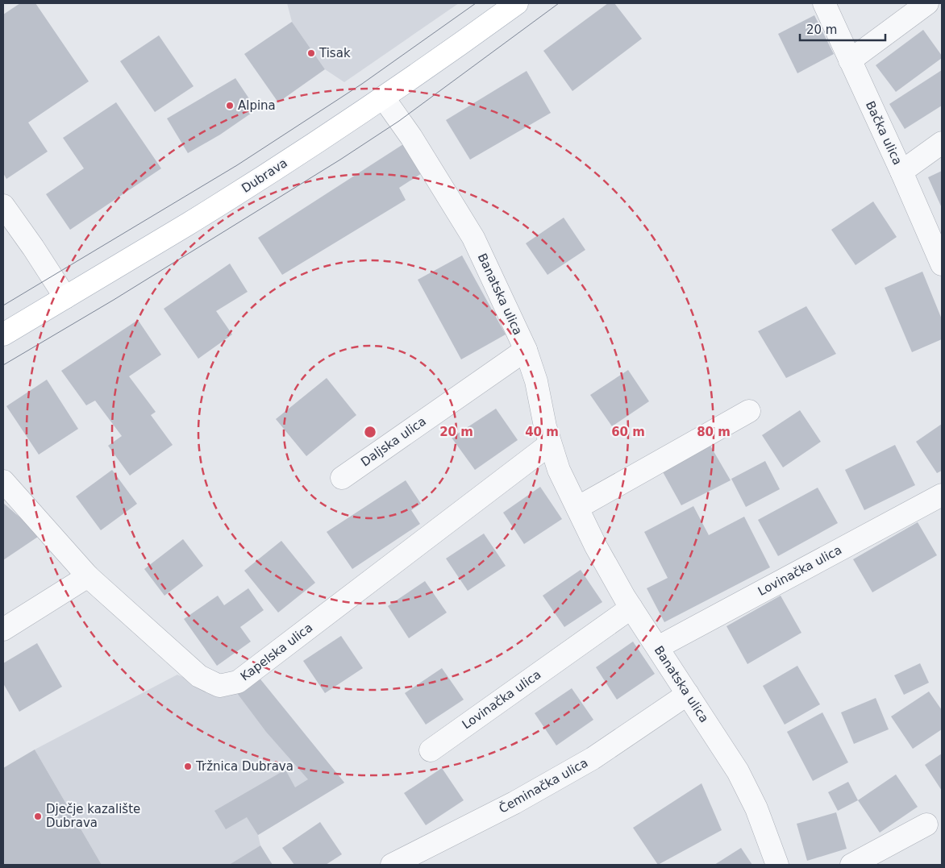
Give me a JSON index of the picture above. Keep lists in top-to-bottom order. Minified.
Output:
{"streets":{"main road":["Dubrava"],"street":["Bačka ulica","Banatska ulica","Daljska ulica","Lovinačka ulica","Kapelska ulica","Čeminačka ulica"]},"crossings":[["Dubrava","Banatska ulica"],["Banatska ulica","Daljska ulica"],["Banatska ulica","Lovinačka ulica"],["Banatska ulica","Kapelska ulica"],["Banatska ulica","Čeminačka ulica"]],"places":["Tisak","Alpina","Tržnica Dubrava","Dječje kazalište Dubrava"],"scale_bar":"20 m","rings":["20 m","40 m","60 m","80 m"]}
